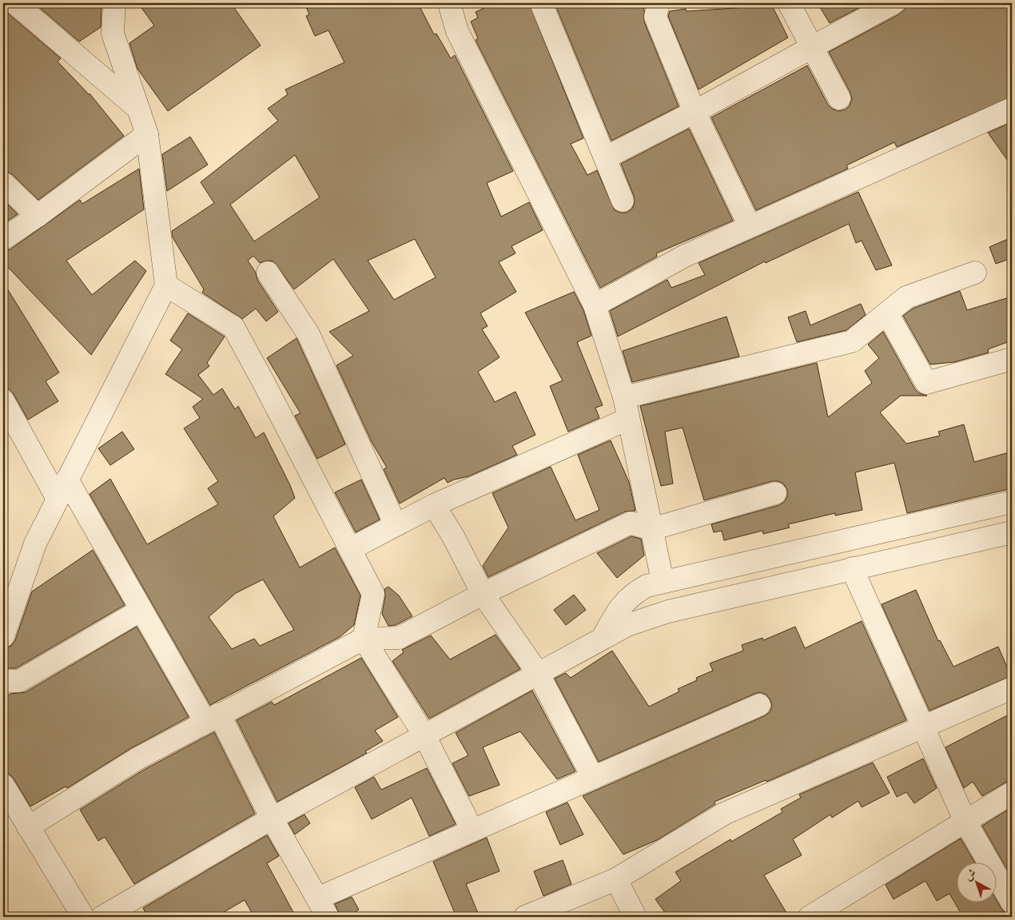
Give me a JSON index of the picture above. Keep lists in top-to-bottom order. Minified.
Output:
{"north":"top left"}
